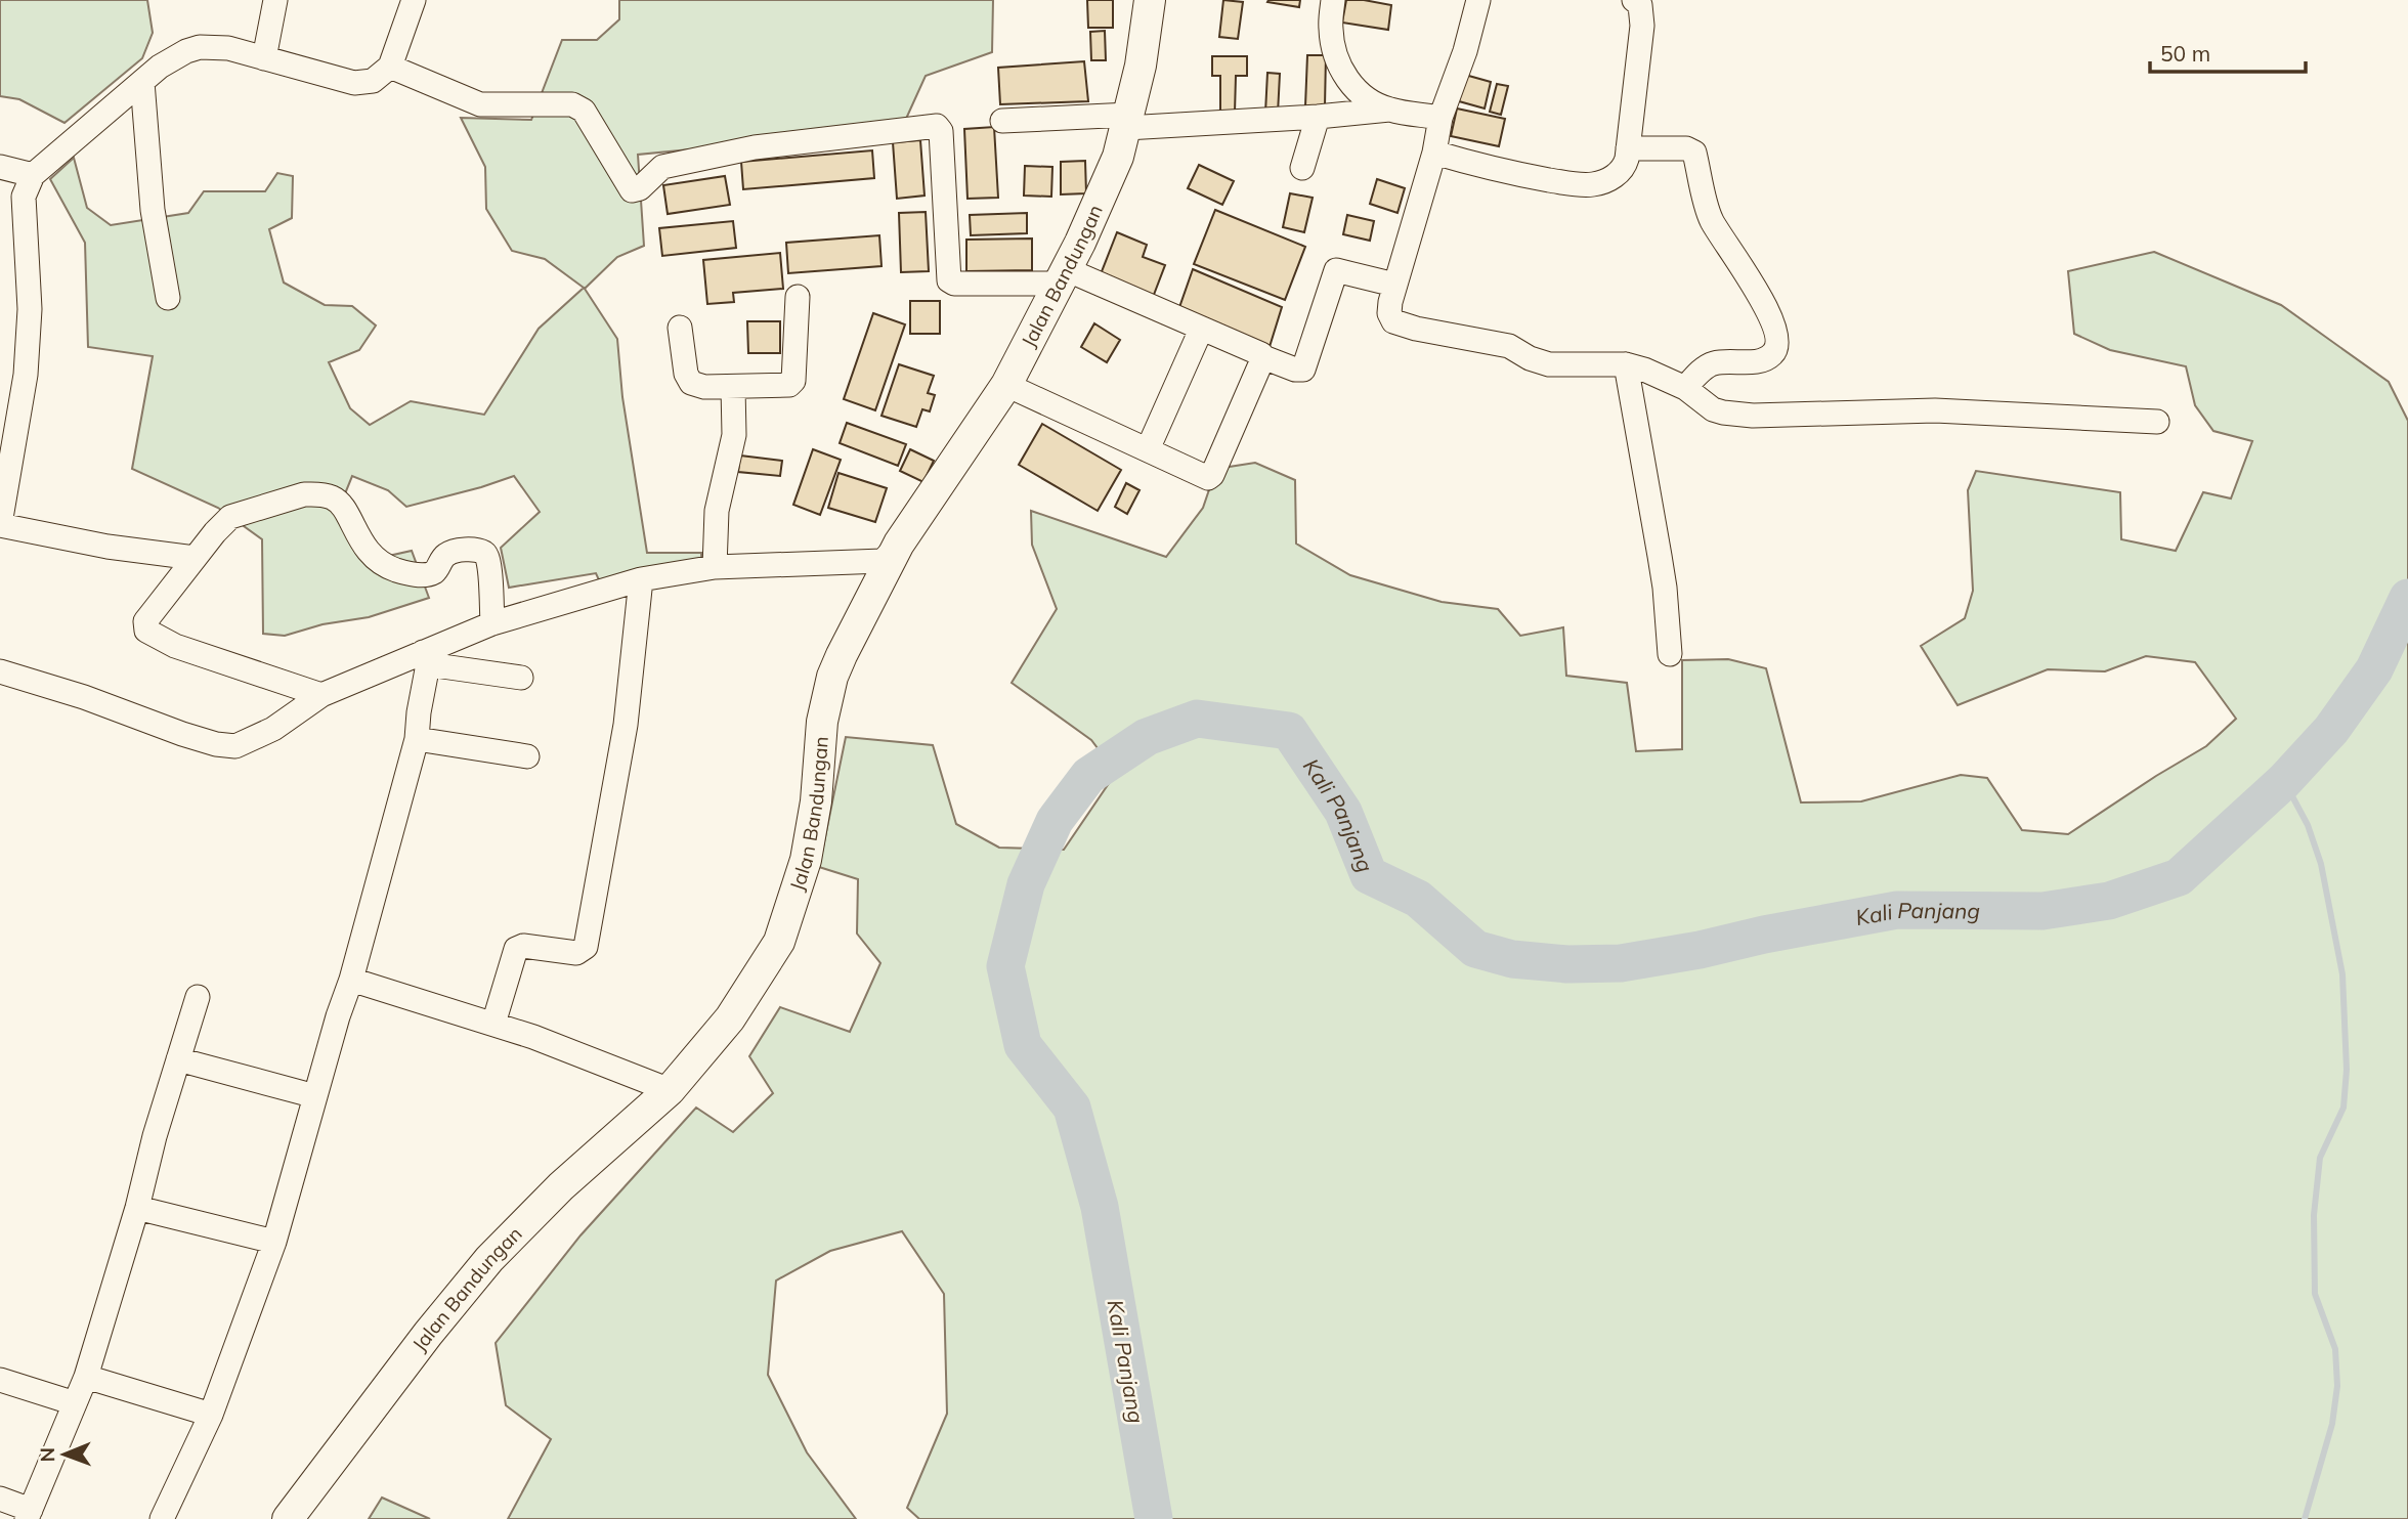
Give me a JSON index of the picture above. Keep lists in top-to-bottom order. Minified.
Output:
{"streets":{"main road":["Jalan Bandungan"]},"water":["Kali Panjang"],"scale_bar":"50 m","north":"left"}
